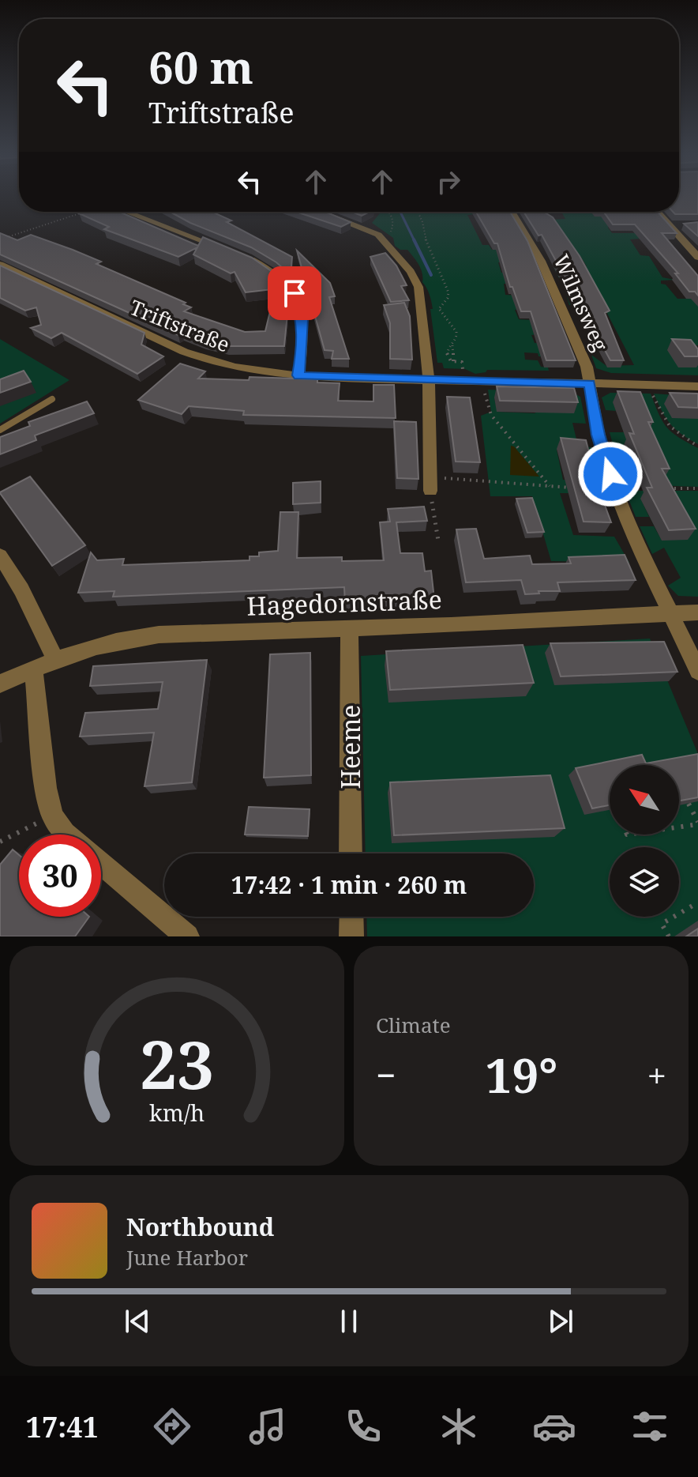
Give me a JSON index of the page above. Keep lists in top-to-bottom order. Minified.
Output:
{"streets":{"street":["Wilmsweg","Triftstraße","Hagedornstraße","Heeme"]},"crossings":[["Wilmsweg","Triftstraße"],["Wilmsweg","Hagedornstraße"],["Hagedornstraße","Heeme"]],"north":"top left","page":{"turn":["60 m","Triftstraße"],"limit":"30","trip":"17:42 · 1 min · 260 m","tile":"Climate","heat":["−","19°","+"],"song":["Northbound","June Harbor"],"tabs":"17:41","gauge":["23","km/h"]}}
